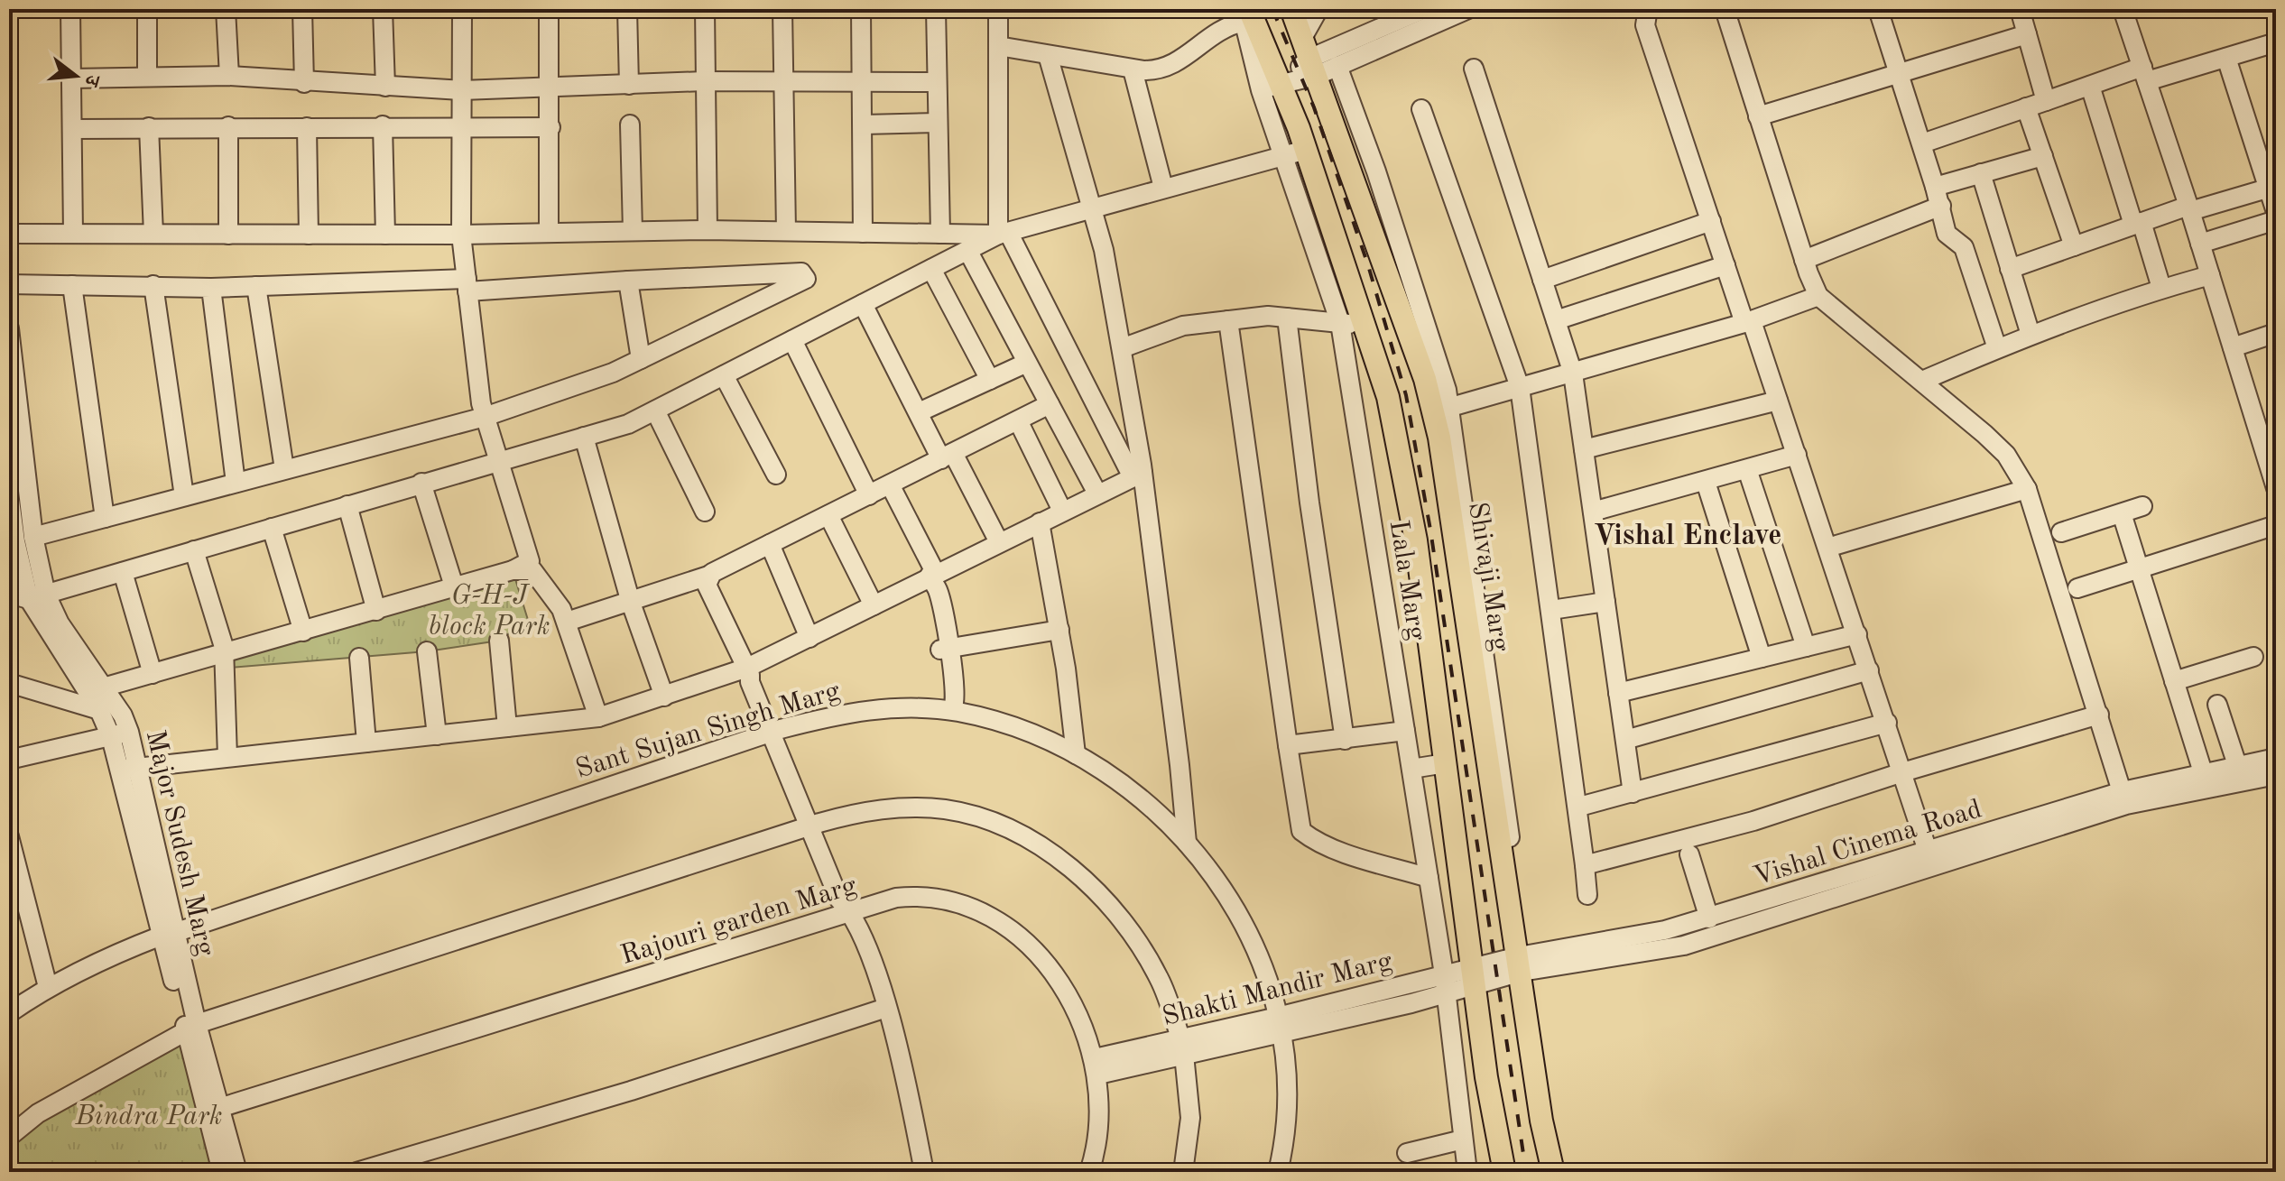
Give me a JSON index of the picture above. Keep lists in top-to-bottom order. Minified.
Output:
{"streets":{"main road":["Shivaji Marg"],"street":["Lala Marg","Sant Sujan Singh Marg","Vishal Cinema Road","Major Sudesh Marg","Rajouri garden Marg","Shakti Mandir Marg"]},"crossings":[["Shivaji Marg","Vishal Cinema Road"],["Lala Marg","Shakti Mandir Marg"],["Sant Sujan Singh Marg","Major Sudesh Marg"],["Sant Sujan Singh Marg","Shakti Mandir Marg"],["Vishal Cinema Road","Shakti Mandir Marg"],["Major Sudesh Marg","Rajouri garden Marg"],["Rajouri garden Marg","Shakti Mandir Marg"]],"districts":["Vishal Enclave"],"parks":["G-H-J block Park","Bindra Park"],"north":"right"}
